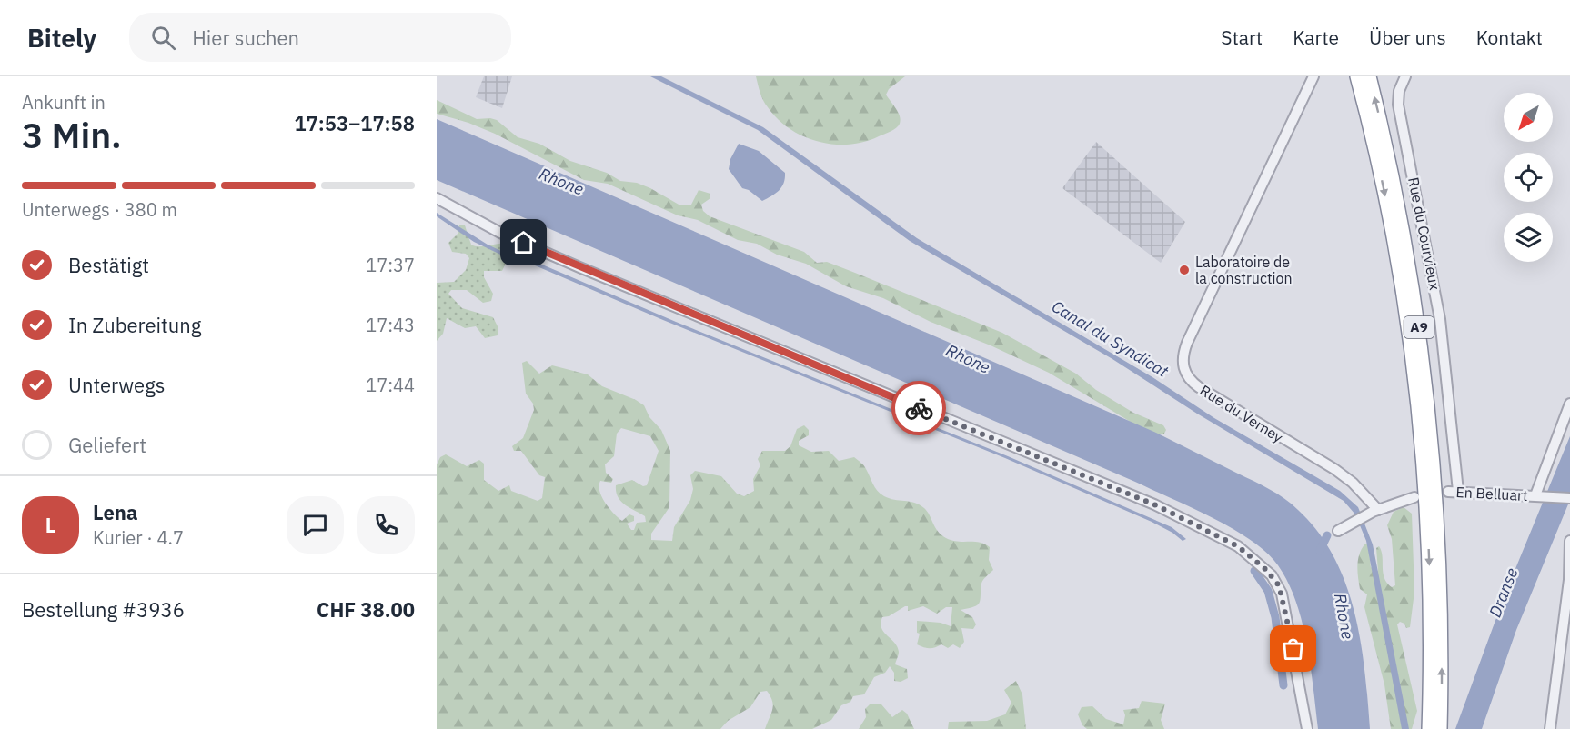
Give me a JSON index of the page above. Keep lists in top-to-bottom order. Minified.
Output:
{"streets":{"highway":["A9"],"street":["Rue du Courvieux","Rue du Verney","En Belluart"]},"crossings":[["Rue du Courvieux","En Belluart"]],"water":["Rhone","Canal du Syndicat","Dranse"],"places":["Laboratoire de la construction"],"north":"bottom left","page":{"header":"Bitely","search":"Hier suchen","nav":["Start","Karte","Über uns","Kontakt"],"heading":["3 Min.","Ankunft in","17:53–17:58"],"panel":["Lena","Kurier · 4.7","Bestellung #3936","CHF 38.00"],"bar":"Unterwegs · 380 m","list":[["Bestätigt","17:37"],["In Zubereitung","17:43"],["Unterwegs","17:44"],"Geliefert"],"round":"L"}}
